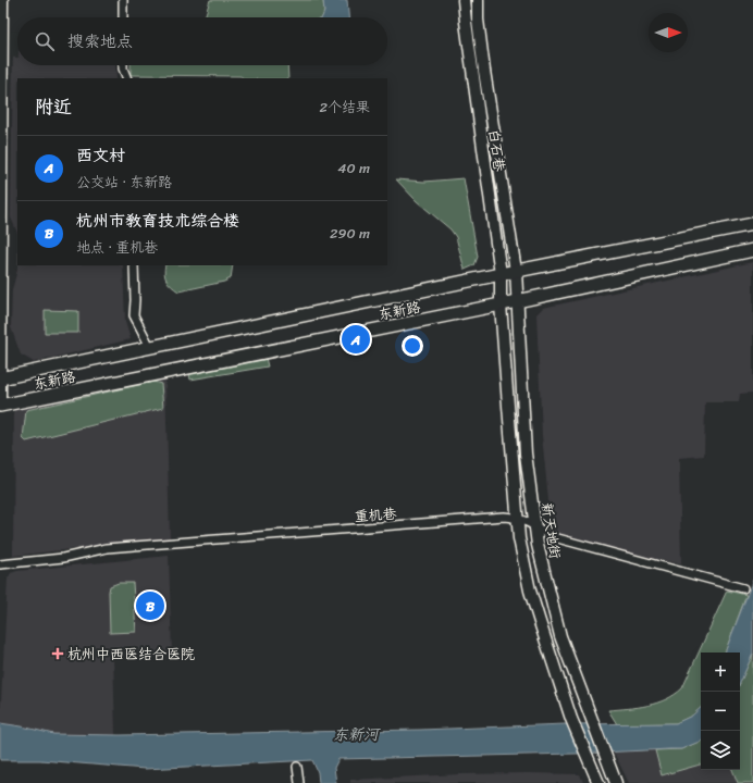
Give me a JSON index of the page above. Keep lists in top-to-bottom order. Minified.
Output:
{"streets":{"main road":["白石巷","东新路","新天地街"],"street":["重机巷"]},"crossings":[["白石巷","东新路"],["白石巷","新天地街"],["东新路","新天地街"],["重机巷","新天地街"]],"water":["东新河"],"places":{"health":["杭州中西医结合医院"]},"north":"right","page":{"search":"搜索地点","heading":["附近","2个结果"],"list":[{"mark":"A","name":"西文村","note":"公交站 · 东新路","value":"40 m"},{"mark":"B","name":"杭州市教育技术综合楼","note":"地点 · 重机巷","value":"290 m"}],"pins":["A","B"],"map_buttons":["+","−"]}}
